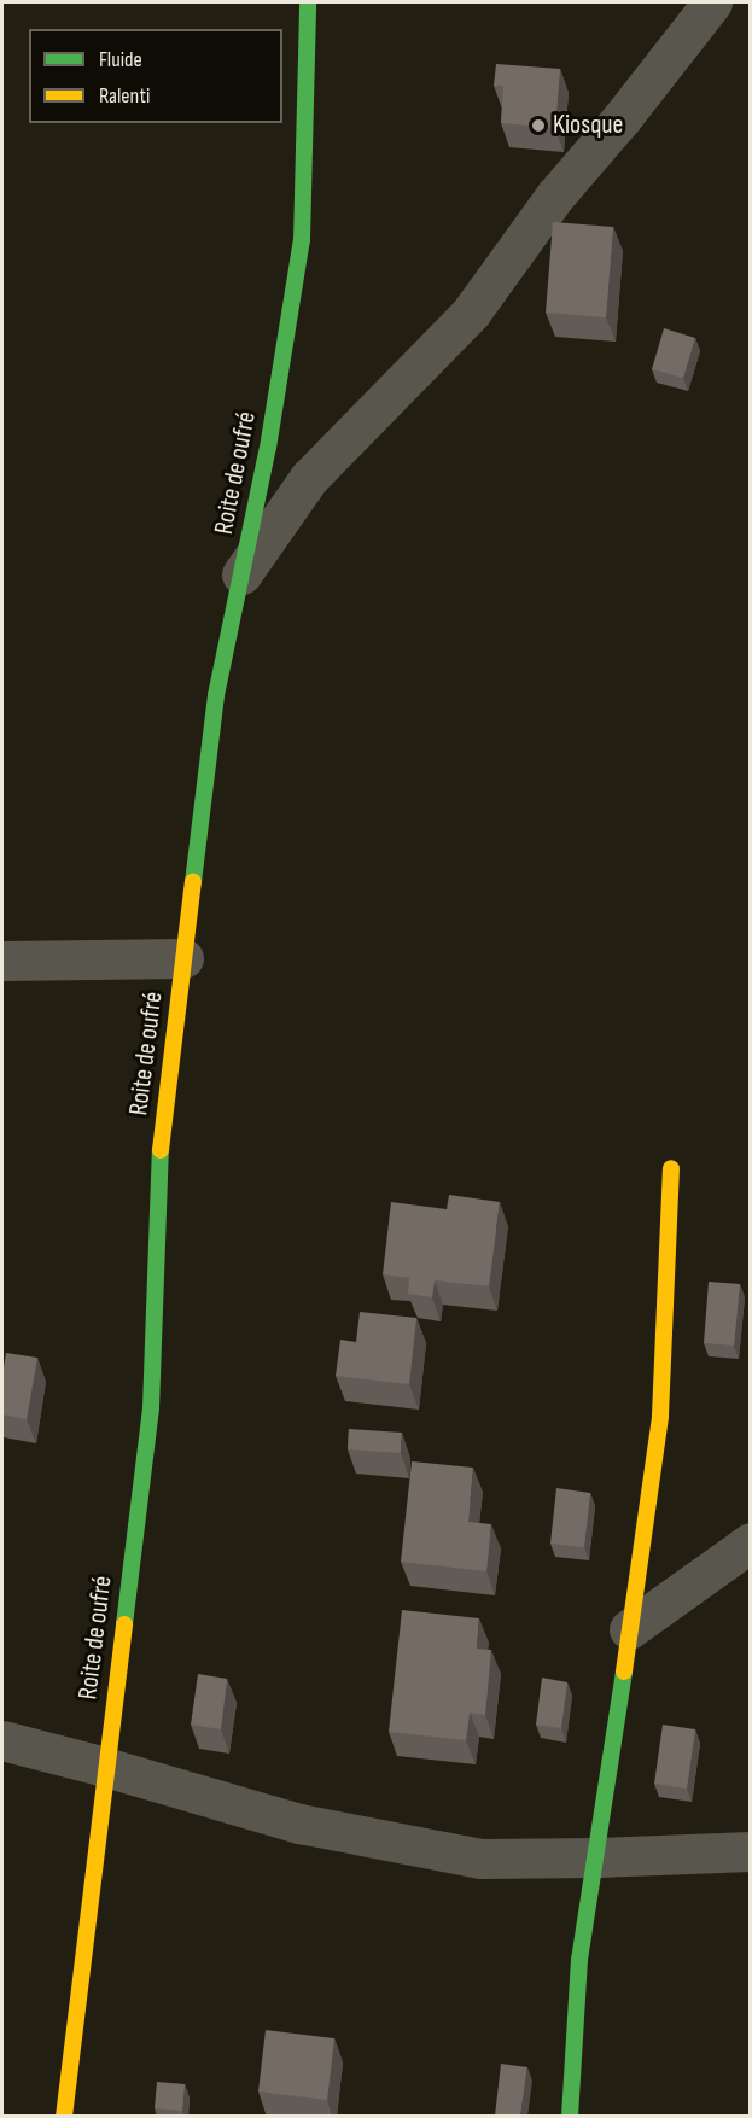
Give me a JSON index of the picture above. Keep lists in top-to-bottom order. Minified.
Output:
{"streets":{"street":["Roite de oufré"]},"places":["Kiosque"],"legend":["Fluide","Ralenti"]}
